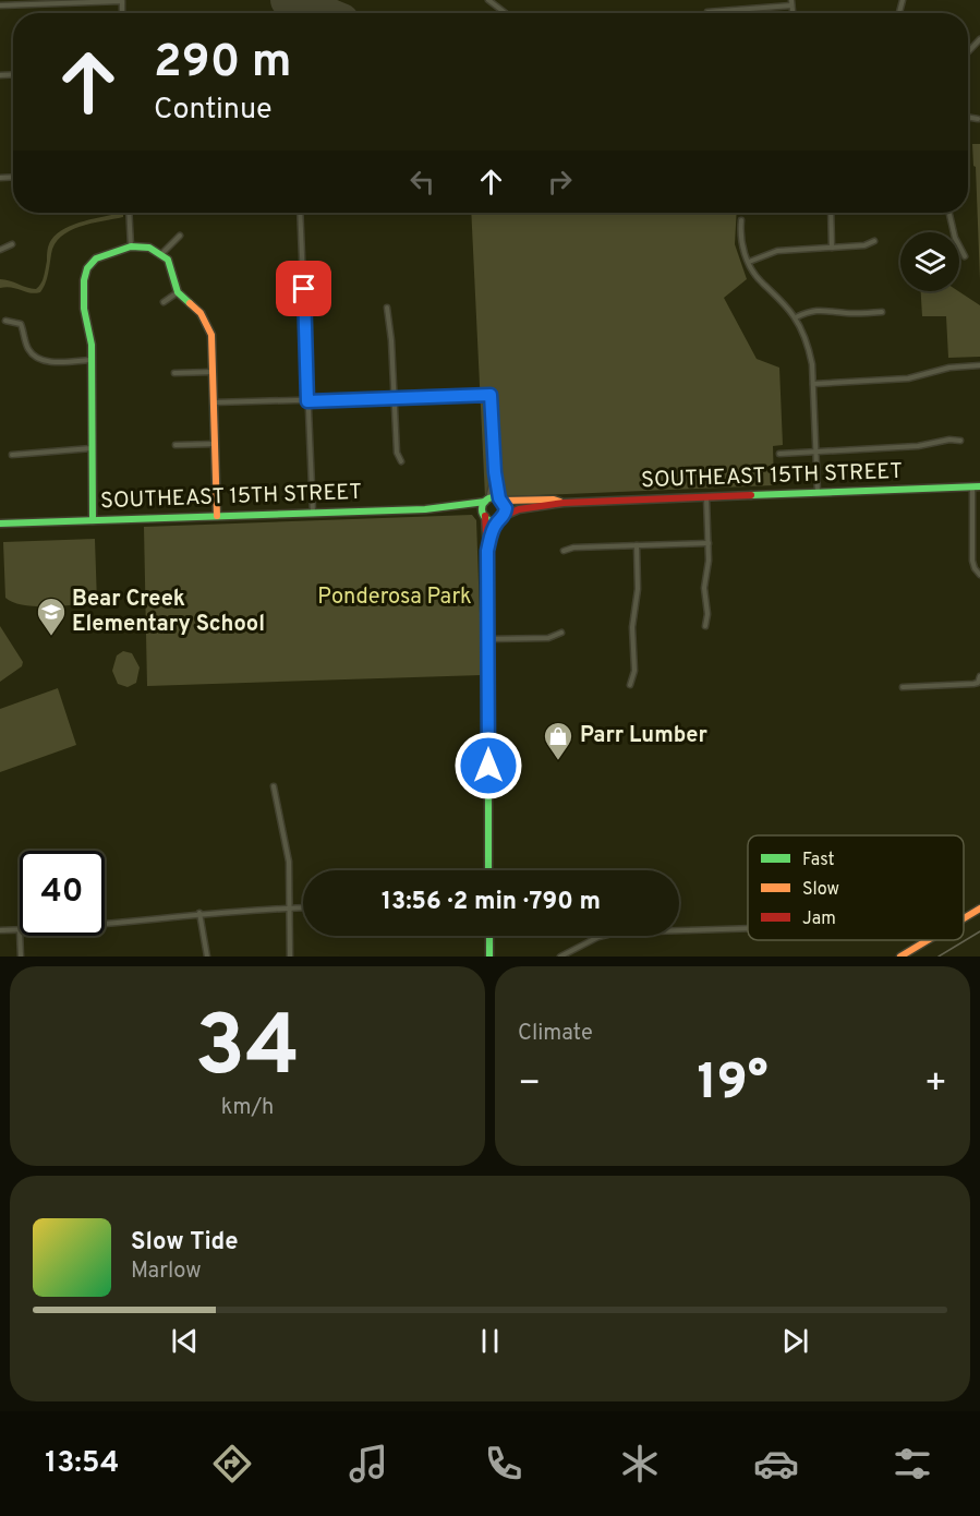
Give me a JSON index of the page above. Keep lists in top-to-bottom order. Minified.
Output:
{"streets":{"street":["SOUTHEAST 15TH STREET"]},"parks":["Ponderosa Park"],"places":{"school or university":["Bear Creek Elementary School"],"shop":["Parr Lumber"]},"legend":["Fast","Slow","Jam"],"page":{"turn":["290 m","Continue"],"limit":"40","trip":"13:56 · 2 min · 790 m","tile":[["34","km/h"],"Climate"],"heat":["−","19°","+"],"song":["Slow Tide","Marlow"],"tabs":"13:54"}}
